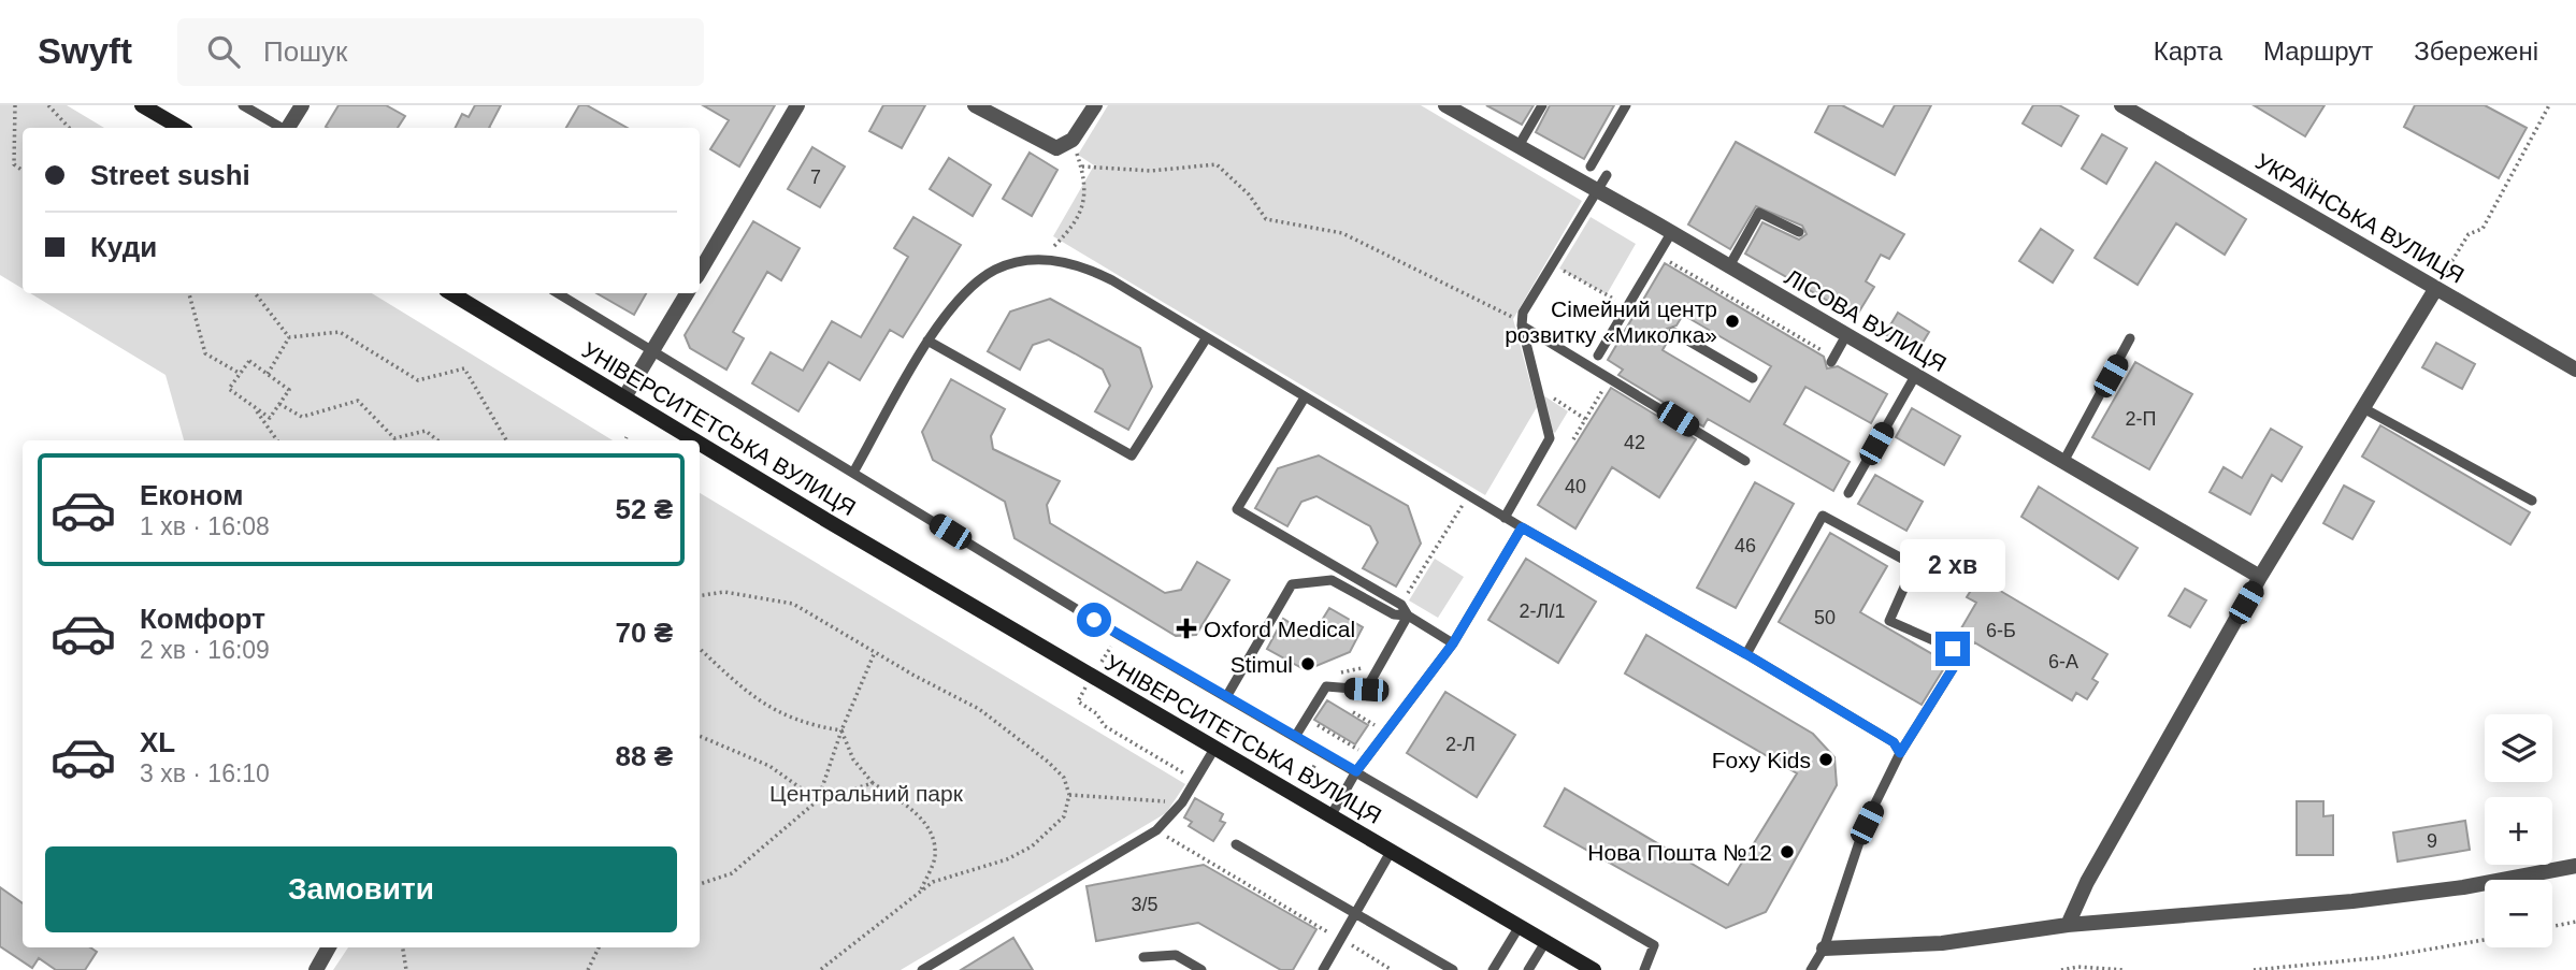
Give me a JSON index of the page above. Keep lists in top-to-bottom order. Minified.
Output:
{"streets":{"main road":["УНІВЕРСИТЕТСЬКА ВУЛИЦЯ"],"street":["УКРАЇНСЬКА ВУЛИЦЯ","ЛІСОВА ВУЛИЦЯ"]},"parks":["Центральний парк"],"places":{"other":["Сімейний центр розвитку «Миколка»","Stimul","Foxy Kids","Нова Пошта №12"],"health":["Oxford Medical"]},"house_numbers":["7","2-П","42","40","46","2-Л/1","50","6-Б","6-А","2-Л","9","3/5"],"page":{"header":"Swyft","search":"Пошук","nav":["Карта","Маршрут","Збережені"],"banner":["Street sushi","Куди"],"list":[{"name":"Економ","note":"1 хв · 16:08","value":"52 ₴"},{"name":"Комфорт","note":"2 хв · 16:09","value":"70 ₴"},{"name":"XL","note":"3 хв · 16:10","value":"88 ₴"}],"bubble":"2 хв","map_buttons":["+","−"],"buttons":"Замовити"}}
